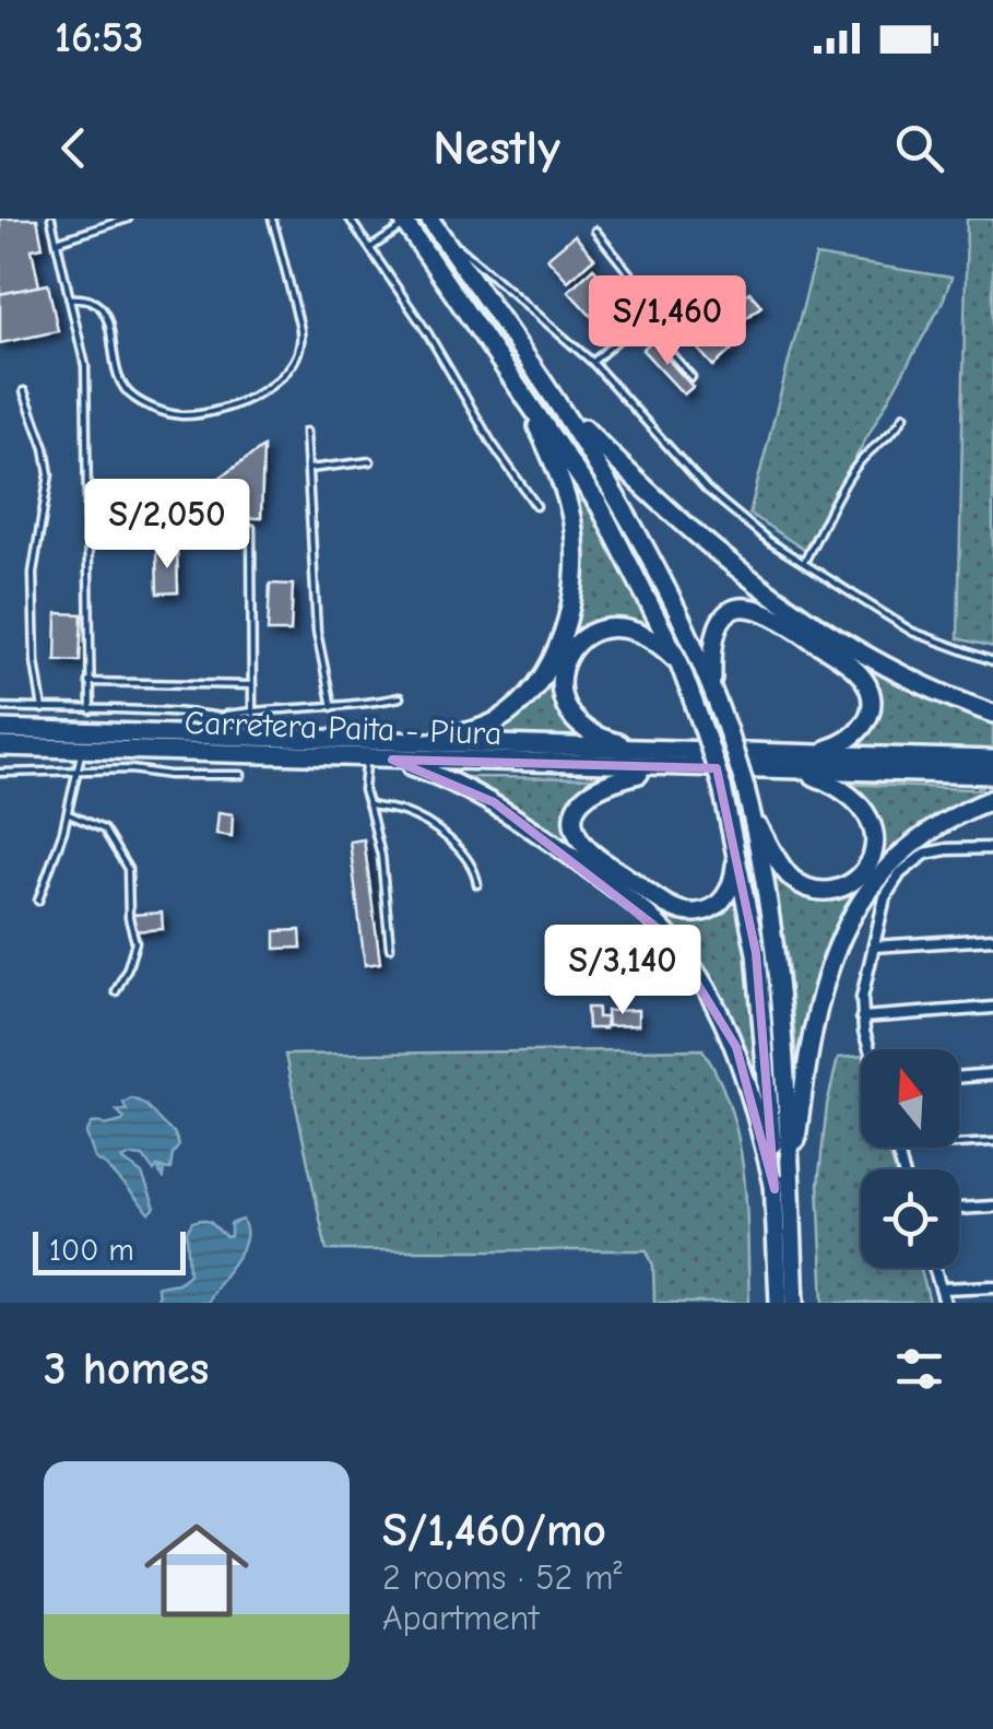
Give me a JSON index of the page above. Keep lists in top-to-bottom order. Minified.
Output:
{"streets":{"highway":["Carretera Paita - Piura"]},"scale_bar":"100 m","north":"top","page":{"status":"16:53","header":"Nestly","price":["S/1,460","S/2,050","S/3,140"],"scale":"100 m","heading":"3 homes","list":[{"name":"S/1,460/mo","note":"2 rooms · 52 m² · Apartment"}]}}
